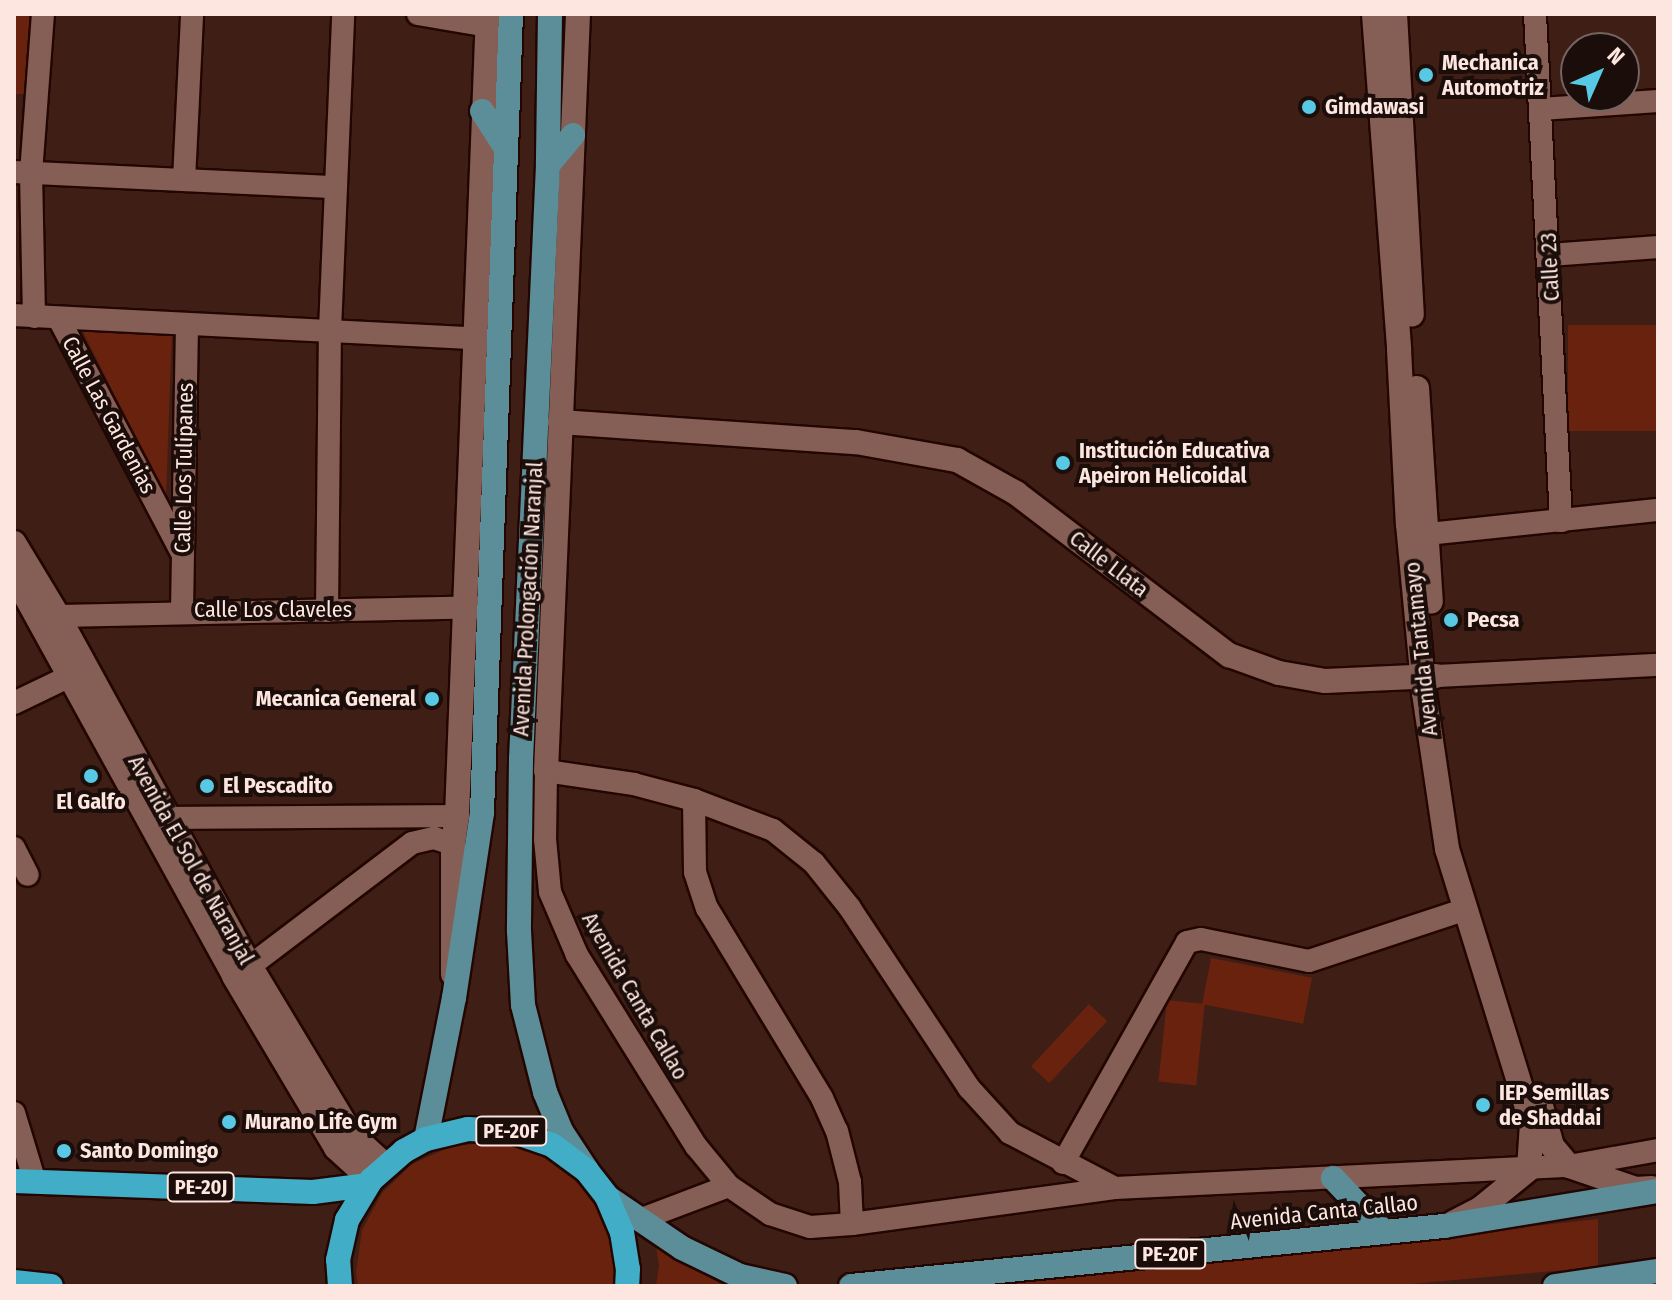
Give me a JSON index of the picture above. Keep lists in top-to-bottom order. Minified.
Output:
{"streets":{"highway":["PE-20F","PE-20J"],"main road":["Avenida Prolongación Naranjal","Avenida Canta Callao"],"street":["Calle 23","Calle Las Gardenias","Calle Los Tulipanes","Calle Llata","Calle Los Claveles","Avenida Tantamayo","Avenida El Sol de Naranjal"]},"crossings":[["Calle Las Gardenias","Calle Los Tulipanes"],["Calle Los Tulipanes","Calle Los Claveles"],["Calle Llata","Avenida Prolongación Naranjal"],["Calle Llata","Avenida Tantamayo"],["Avenida Prolongación Naranjal","Calle Los Claveles"],["Avenida Prolongación Naranjal","Avenida Canta Callao"],["Avenida Prolongación Naranjal","PE-20F"],["Calle Los Claveles","Avenida El Sol de Naranjal"],["Avenida Tantamayo","Avenida Canta Callao"],["Avenida El Sol de Naranjal","PE-20F"],["Avenida El Sol de Naranjal","PE-20J"],["PE-20F","PE-20J"]],"places":["Mechanica Automotriz","Gimdawasi","Institución Educativa Apeiron Helicoidal","Pecsa","Mecanica General","El Galfo","El Pescadito","IEP Semillas de Shaddai","Murano Life Gym","Santo Domingo"],"north":"top right"}
